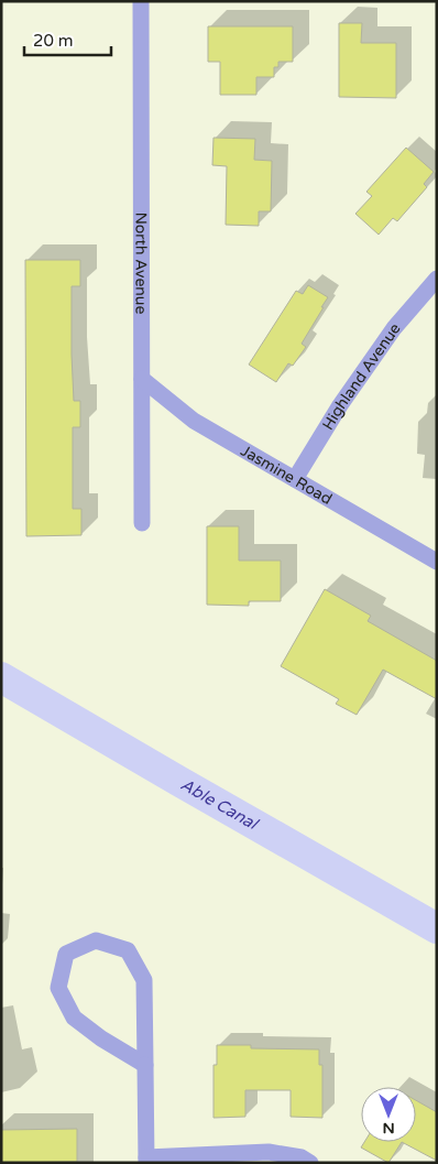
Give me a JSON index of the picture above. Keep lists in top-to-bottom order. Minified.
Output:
{"streets":{"street":["North Avenue","Highland Avenue","Jasmine Road"]},"crossings":[["North Avenue","Jasmine Road"],["Highland Avenue","Jasmine Road"]],"water":["Able Canal"],"scale_bar":"20 m","north":"bottom"}
